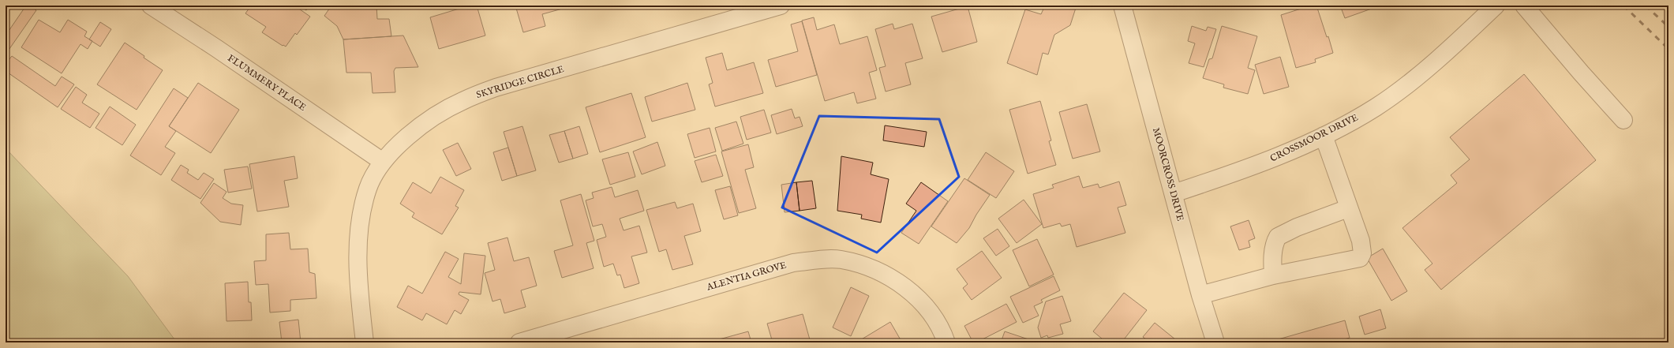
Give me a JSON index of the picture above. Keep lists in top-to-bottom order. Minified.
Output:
{"streets":{"street":["SKYRIDGE CIRCLE","FLUMMERY PLACE","CROSSMOOR DRIVE","MOORCROSS DRIVE","ALENTIA GROVE"]},"crossings":[["SKYRIDGE CIRCLE","FLUMMERY PLACE"],["CROSSMOOR DRIVE","MOORCROSS DRIVE"]]}
